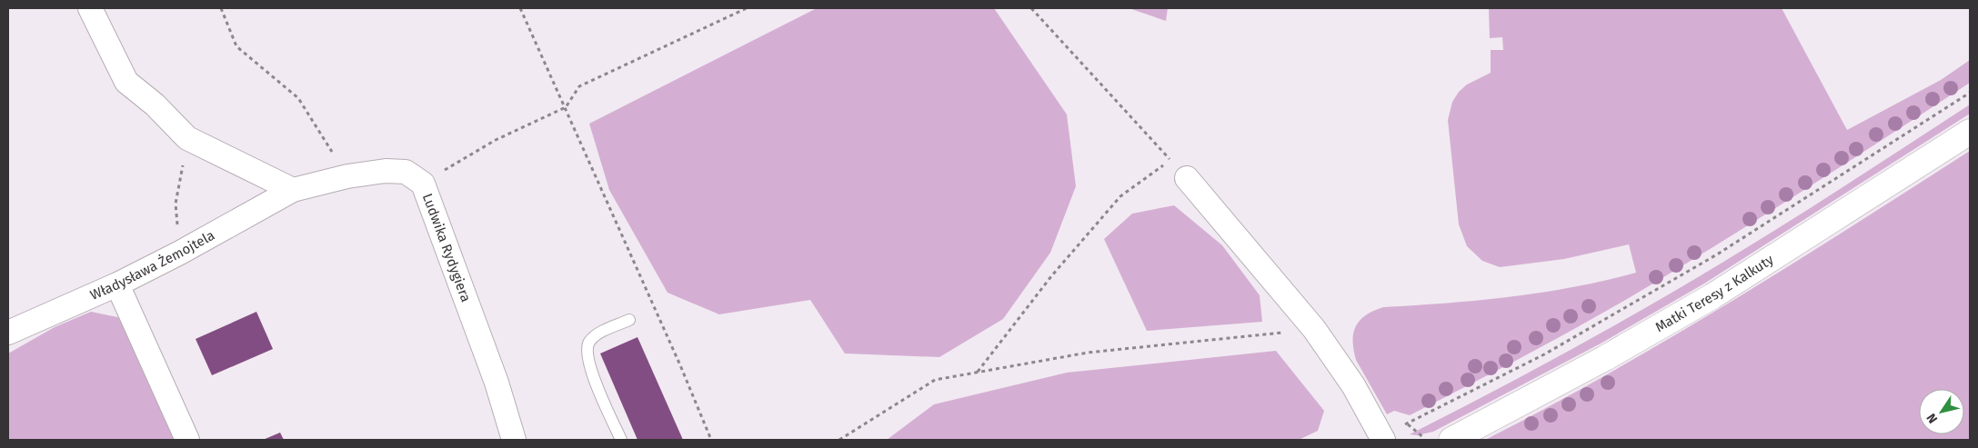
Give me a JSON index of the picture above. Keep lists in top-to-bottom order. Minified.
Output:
{"streets":{"street":["Ludwika Rydygiera","Władysława Żemojtela","Matki Teresy z Kalkuty"]},"crossings":[["Ludwika Rydygiera","Władysława Żemojtela"]],"north":"bottom left"}
